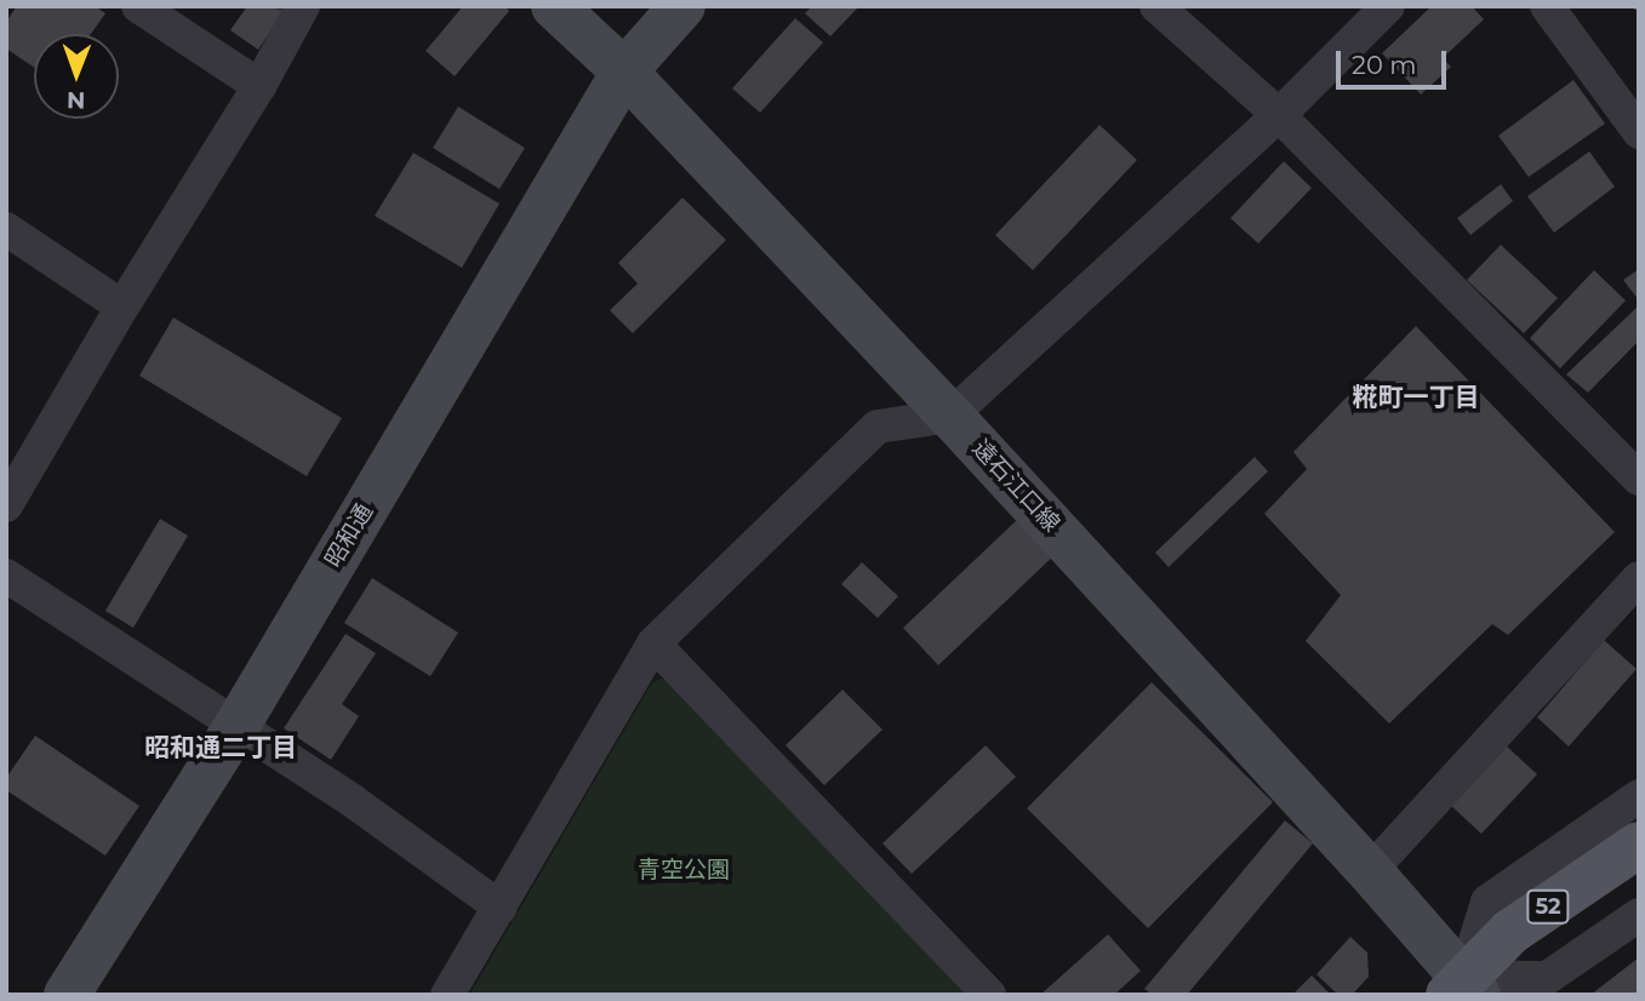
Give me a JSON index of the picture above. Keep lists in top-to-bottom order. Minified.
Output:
{"streets":{"main road":["52"],"street":["遠石江口線","昭和通"]},"crossings":[["遠石江口線","昭和通"],["遠石江口線","52"]],"districts":["糀町一丁目","昭和通二丁目"],"parks":["青空公園"],"scale_bar":"20 m","north":"bottom"}
